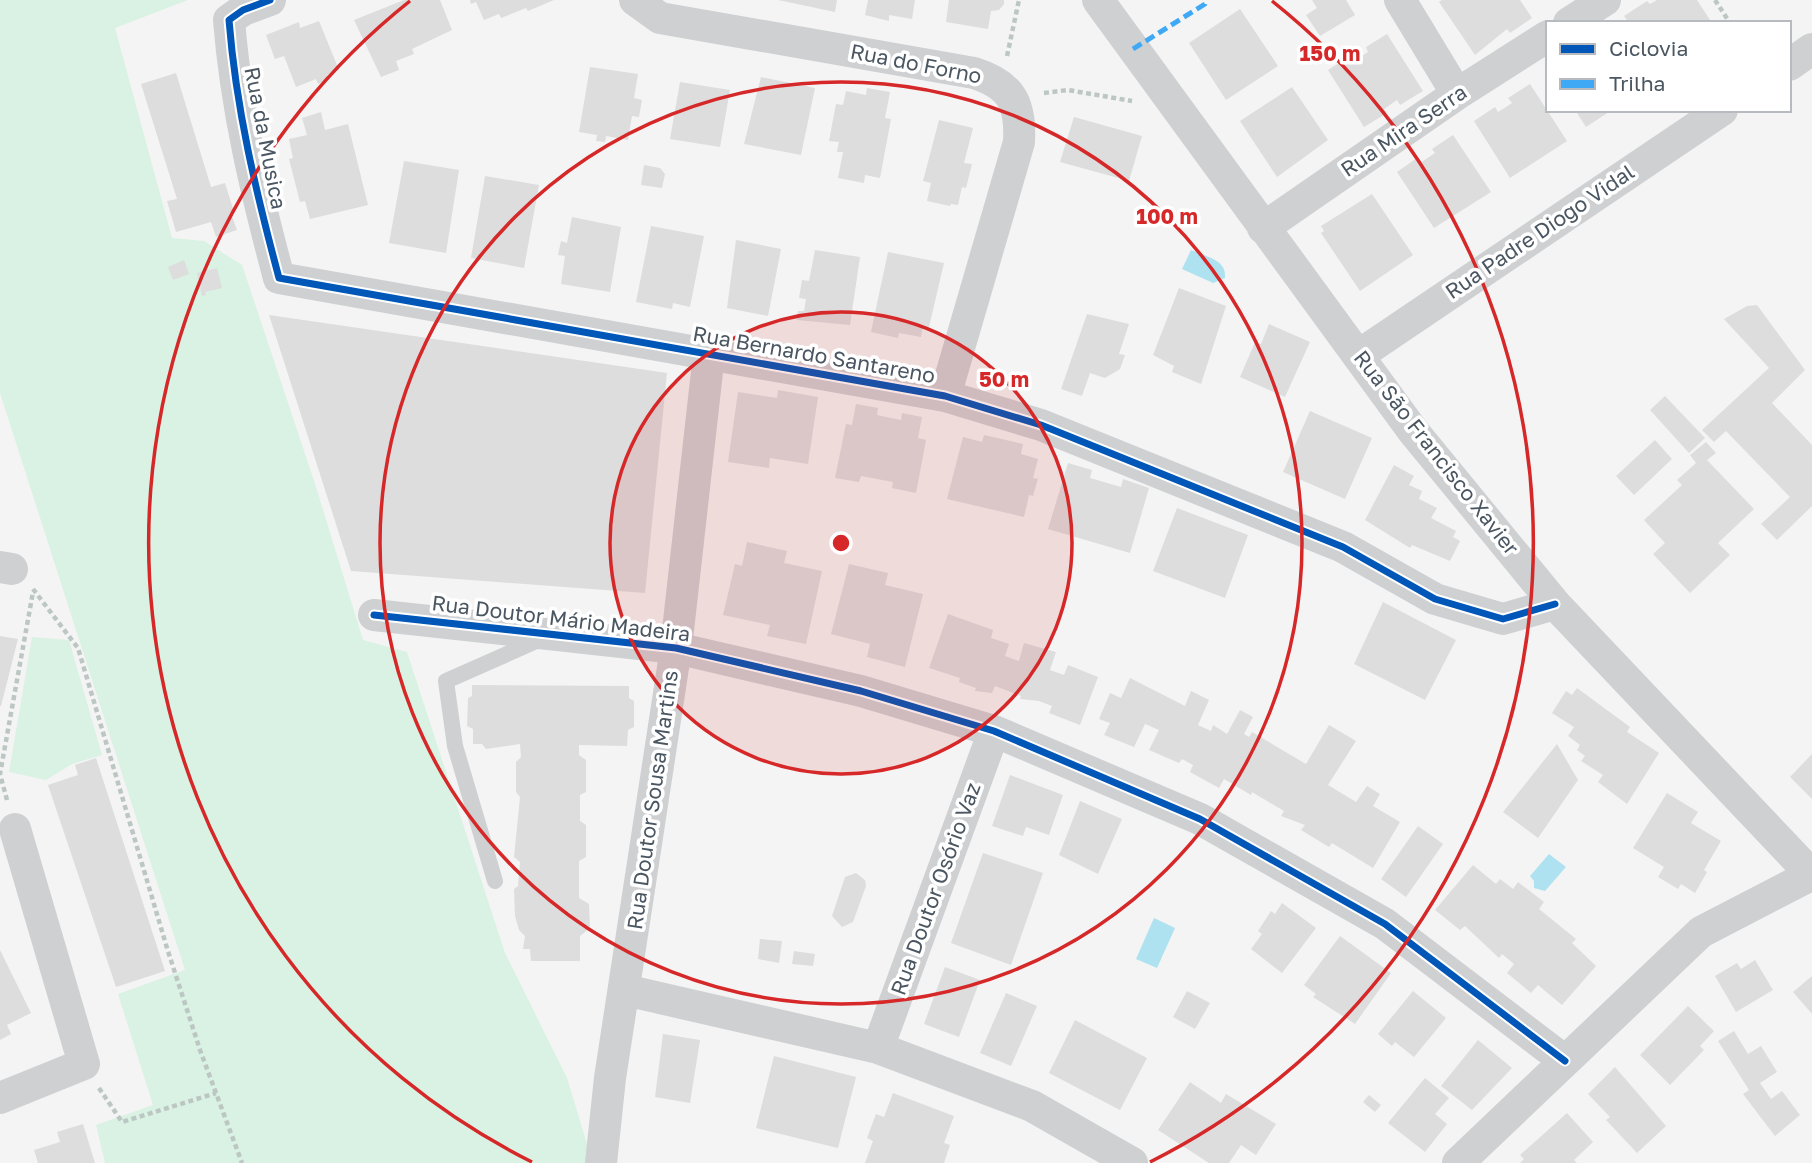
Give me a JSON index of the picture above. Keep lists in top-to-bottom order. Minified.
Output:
{"streets":{"street":["Rua do Forno","Rua Mira Serra","Rua da Musica","Rua Padre Diogo Vidal","Rua Bernardo Santareno","Rua São Francisco Xavier","Rua Doutor Mário Madeira","Rua Doutor Sousa Martins","Rua Doutor Osório Vaz"]},"crossings":[["Rua Mira Serra","Rua São Francisco Xavier"],["Rua da Musica","Rua Bernardo Santareno"],["Rua Padre Diogo Vidal","Rua São Francisco Xavier"],["Rua Bernardo Santareno","Rua São Francisco Xavier"],["Rua Bernardo Santareno","Rua Doutor Sousa Martins"],["Rua Doutor Mário Madeira","Rua Doutor Sousa Martins"],["Rua Doutor Mário Madeira","Rua Doutor Osório Vaz"]],"legend":["Ciclovia","Trilha"],"rings":["150 m","100 m","50 m"]}
